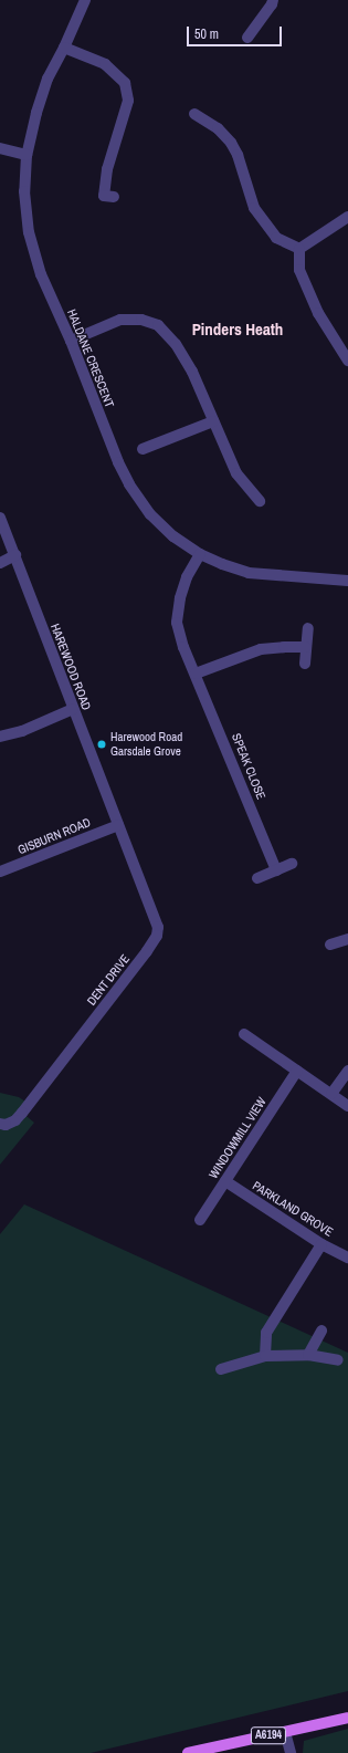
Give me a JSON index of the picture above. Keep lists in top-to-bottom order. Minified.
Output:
{"streets":{"main road":["A6194"],"street":["HALDANE CRESCENT","HAREWOOD ROAD","SPEAK CLOSE","GISBURN ROAD","DENT DRIVE","WINDOWMILL VIEW","PARKLAND GROVE"]},"crossings":[["HALDANE CRESCENT","SPEAK CLOSE"],["HAREWOOD ROAD","GISBURN ROAD"],["HAREWOOD ROAD","DENT DRIVE"],["GISBURN ROAD","DENT DRIVE"],["WINDOWMILL VIEW","PARKLAND GROVE"]],"districts":["Pinders Heath"],"places":["Harewood Road Garsdale Grove"],"scale_bar":"50 m"}
